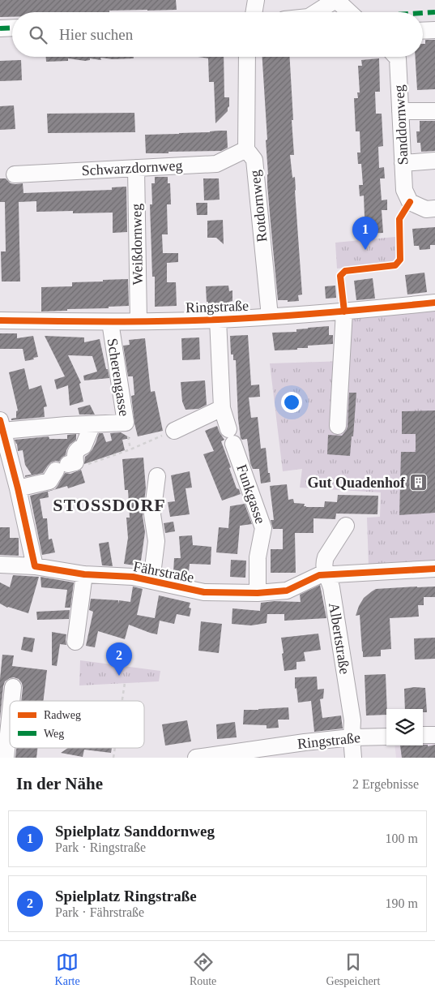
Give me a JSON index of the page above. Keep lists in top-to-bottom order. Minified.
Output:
{"streets":{"street":["Sanddornweg","Schwarzdornweg","Rotdornweg","Weißdornweg","Ringstraße","Scherengasse","Funkgasse","Fährstraße","Albertstraße"]},"crossings":[["Schwarzdornweg","Rotdornweg"],["Schwarzdornweg","Weißdornweg"],["Rotdornweg","Ringstraße"],["Weißdornweg","Ringstraße"],["Ringstraße","Scherengasse"],["Ringstraße","Funkgasse"],["Ringstraße","Albertstraße"],["Funkgasse","Fährstraße"],["Fährstraße","Albertstraße"]],"districts":["STOSSDORF"],"places":{"building":["Gut Quadenhof"]},"legend":["Radweg","Weg"],"page":{"search":"Hier suchen","pins":["1","2"],"heading":["In der Nähe","2 Ergebnisse"],"list":[{"mark":"1","name":"Spielplatz Sanddornweg","note":"Park · Ringstraße","value":"100 m"},{"mark":"2","name":"Spielplatz Ringstraße","note":"Park · Fährstraße","value":"190 m"}],"nav":["Karte","Route","Gespeichert"]}}
